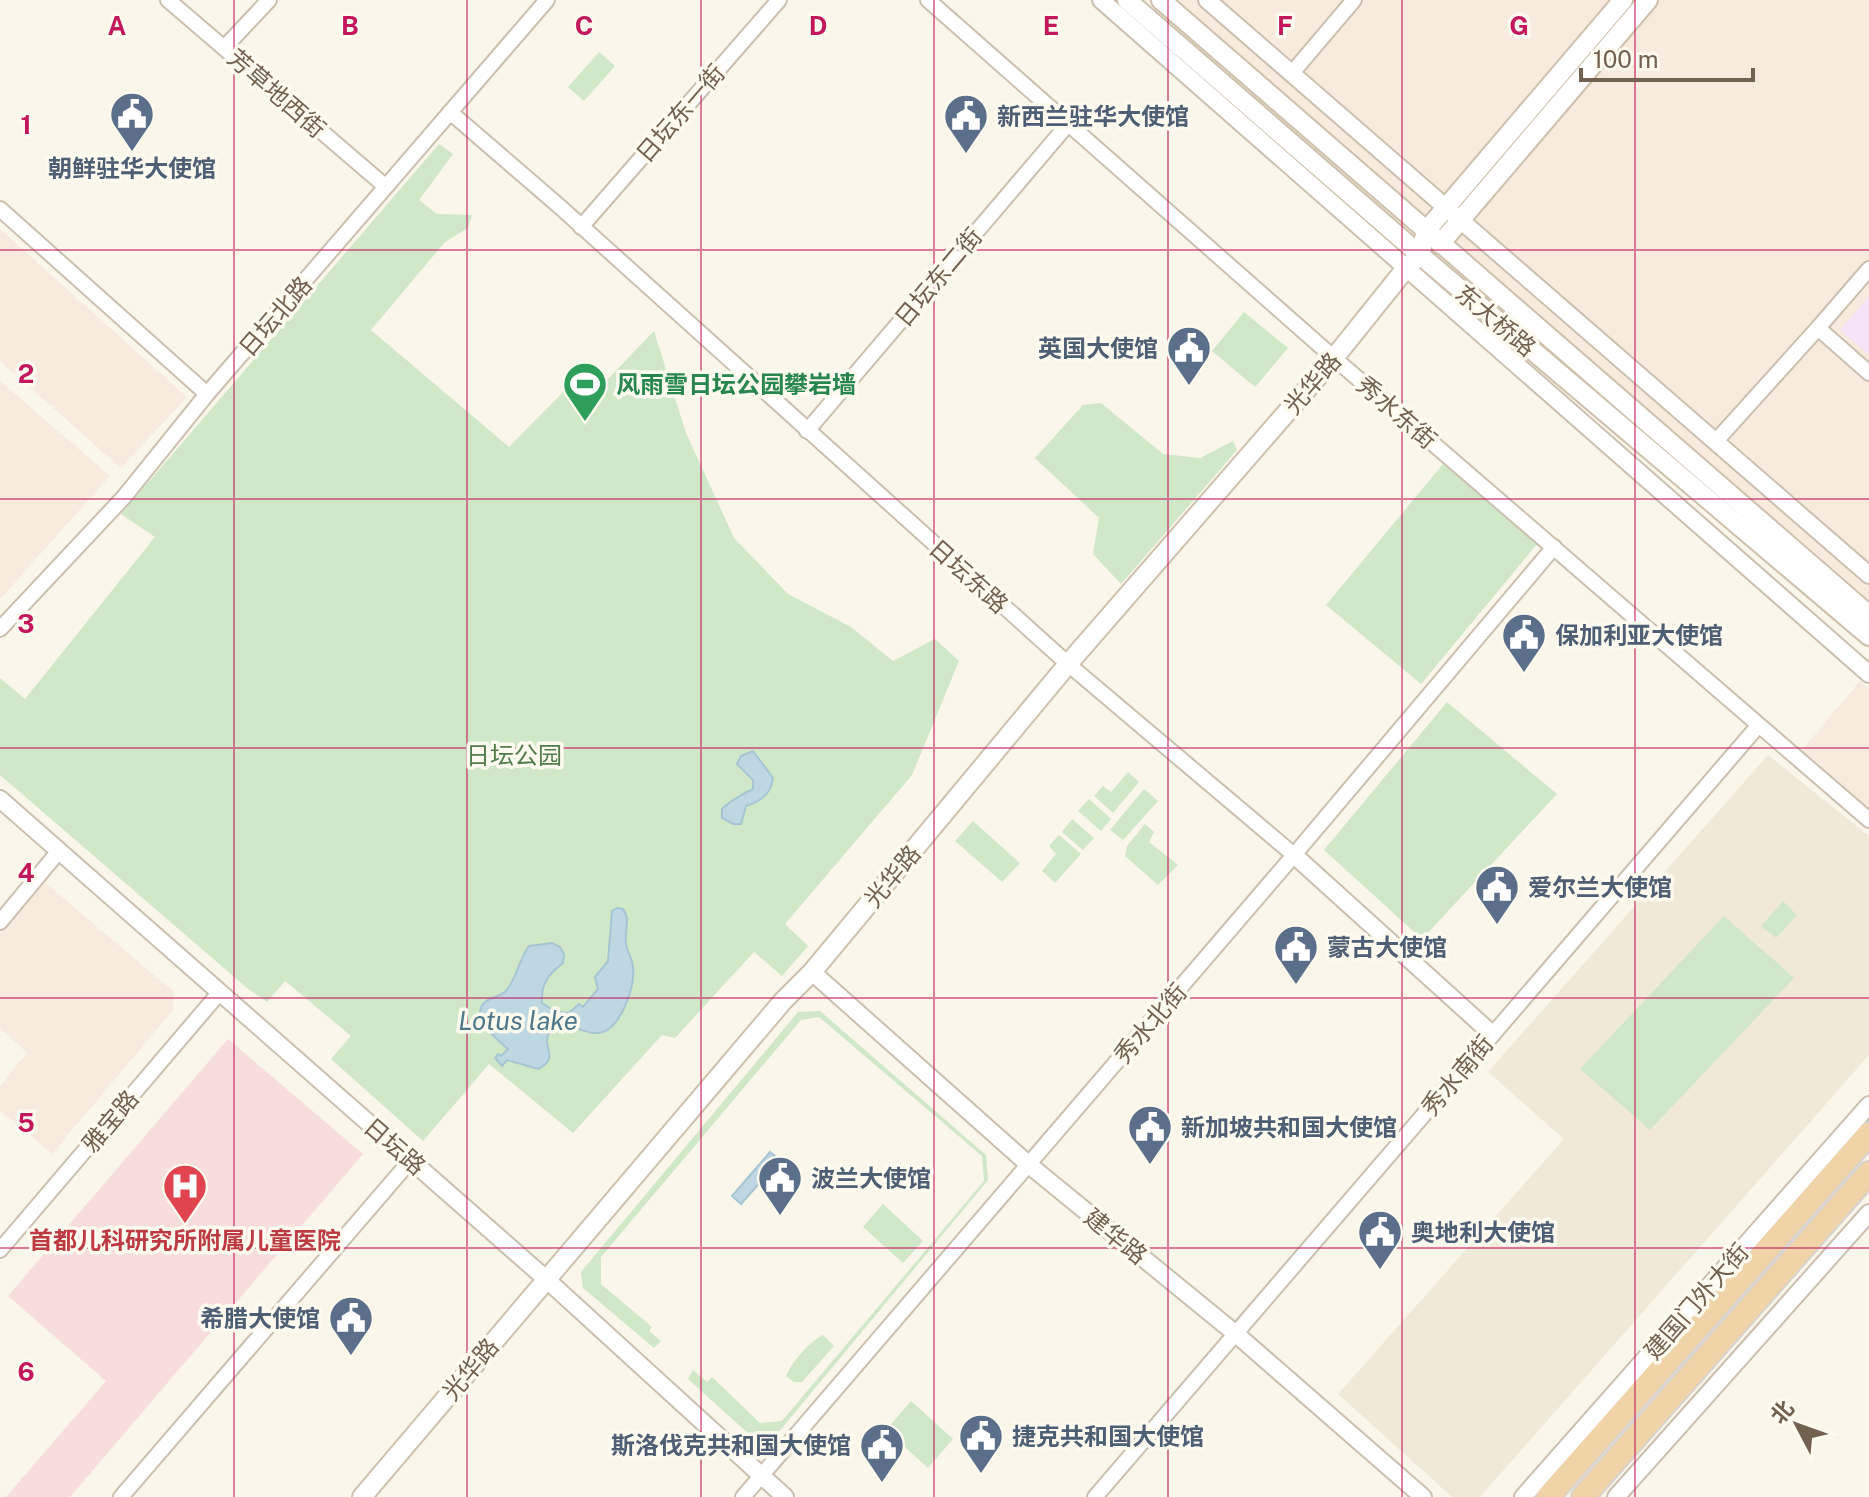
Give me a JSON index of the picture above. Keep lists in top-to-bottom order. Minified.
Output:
{"streets":{"highway":["建国门外大街"],"main road":["东大桥路","光华路"],"street":["芳草地西街","日坛东一街","日坛东二街","日坛北路","秀水东街","日坛东路","秀水北街","秀水南街","雅宝路","日坛路","建华路"]},"crossings":[["芳草地西街","日坛北路"],["日坛东一街","日坛东路"],["日坛东二街","秀水东街"],["日坛东二街","日坛东路"],["日坛北路","日坛东路"],["东大桥路","光华路"],["光华路","秀水东街"],["光华路","日坛东路"],["光华路","日坛路"],["光华路","建华路"],["秀水东街","秀水北街"],["秀水东街","秀水南街"],["日坛东路","秀水北街"],["日坛东路","秀水南街"],["秀水北街","日坛路"],["秀水北街","建华路"],["秀水南街","建华路"],["雅宝路","日坛路"]],"water":["Lotus lake"],"parks":["日坛公园"],"places":{"public building":["朝鲜驻华大使馆","新西兰驻华大使馆","英国大使馆","保加利亚大使馆","爱尔兰大使馆","蒙古大使馆","新加坡共和国大使馆","波兰大使馆","奥地利大使馆","希腊大使馆","捷克共和国大使馆","斯洛伐克共和国大使馆"],"sports":["风雨雪日坛公园攀岩墙"],"hospital":["首都儿科研究所附属儿童医院"]},"scale_bar":"100 m","north":"top left","grid":{"columns":["A","B","C","D","E","F","G"],"rows":["1","2","3","4","5","6"]}}
